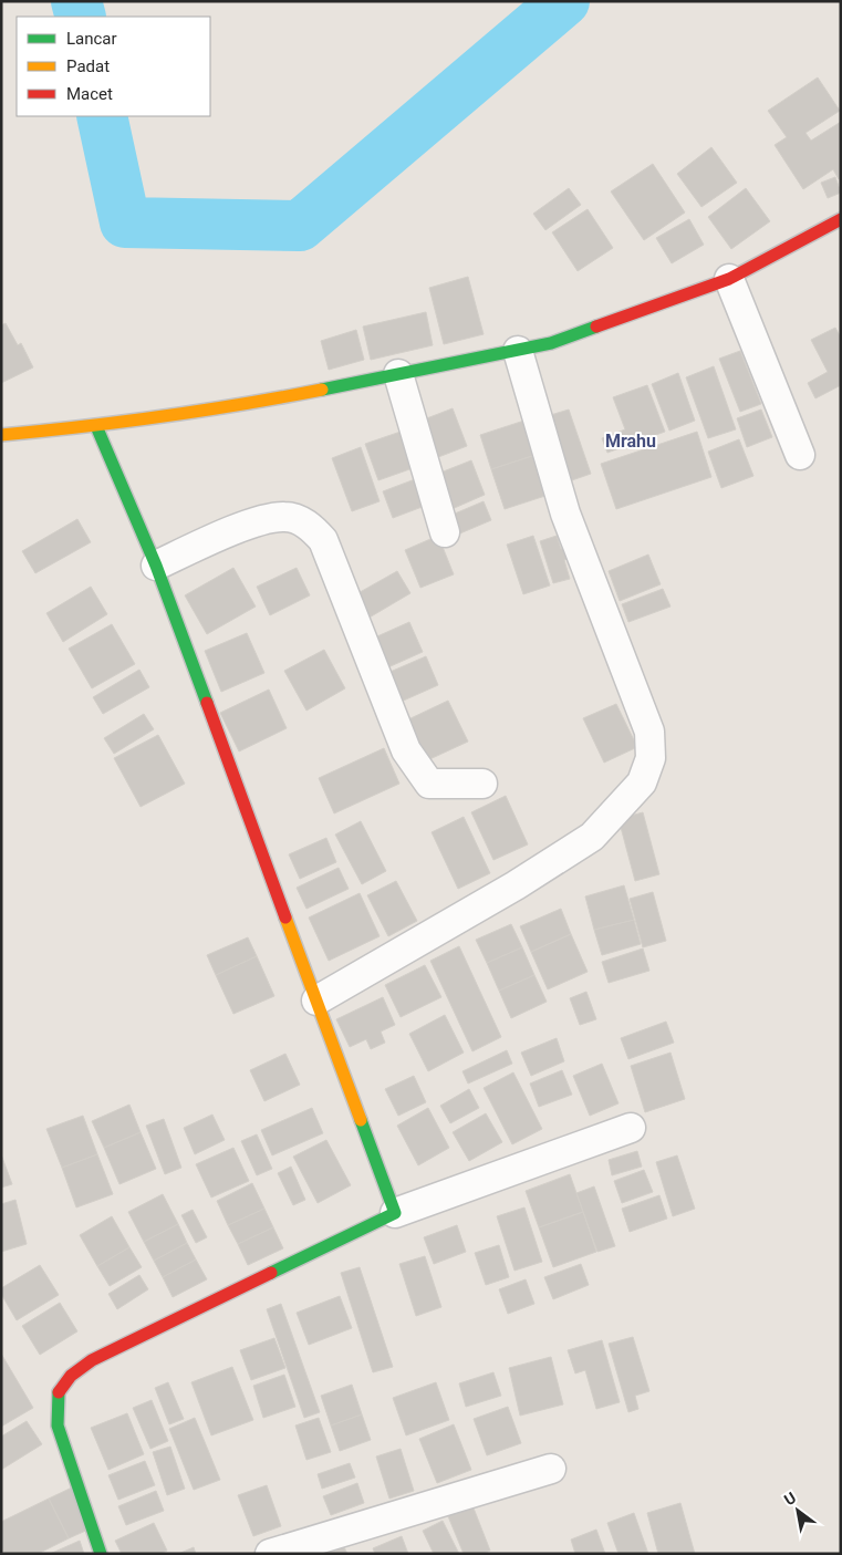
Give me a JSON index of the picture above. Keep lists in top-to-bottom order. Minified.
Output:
{"districts":["Mrahu"],"legend":["Lancar","Padat","Macet"],"north":"top left"}
